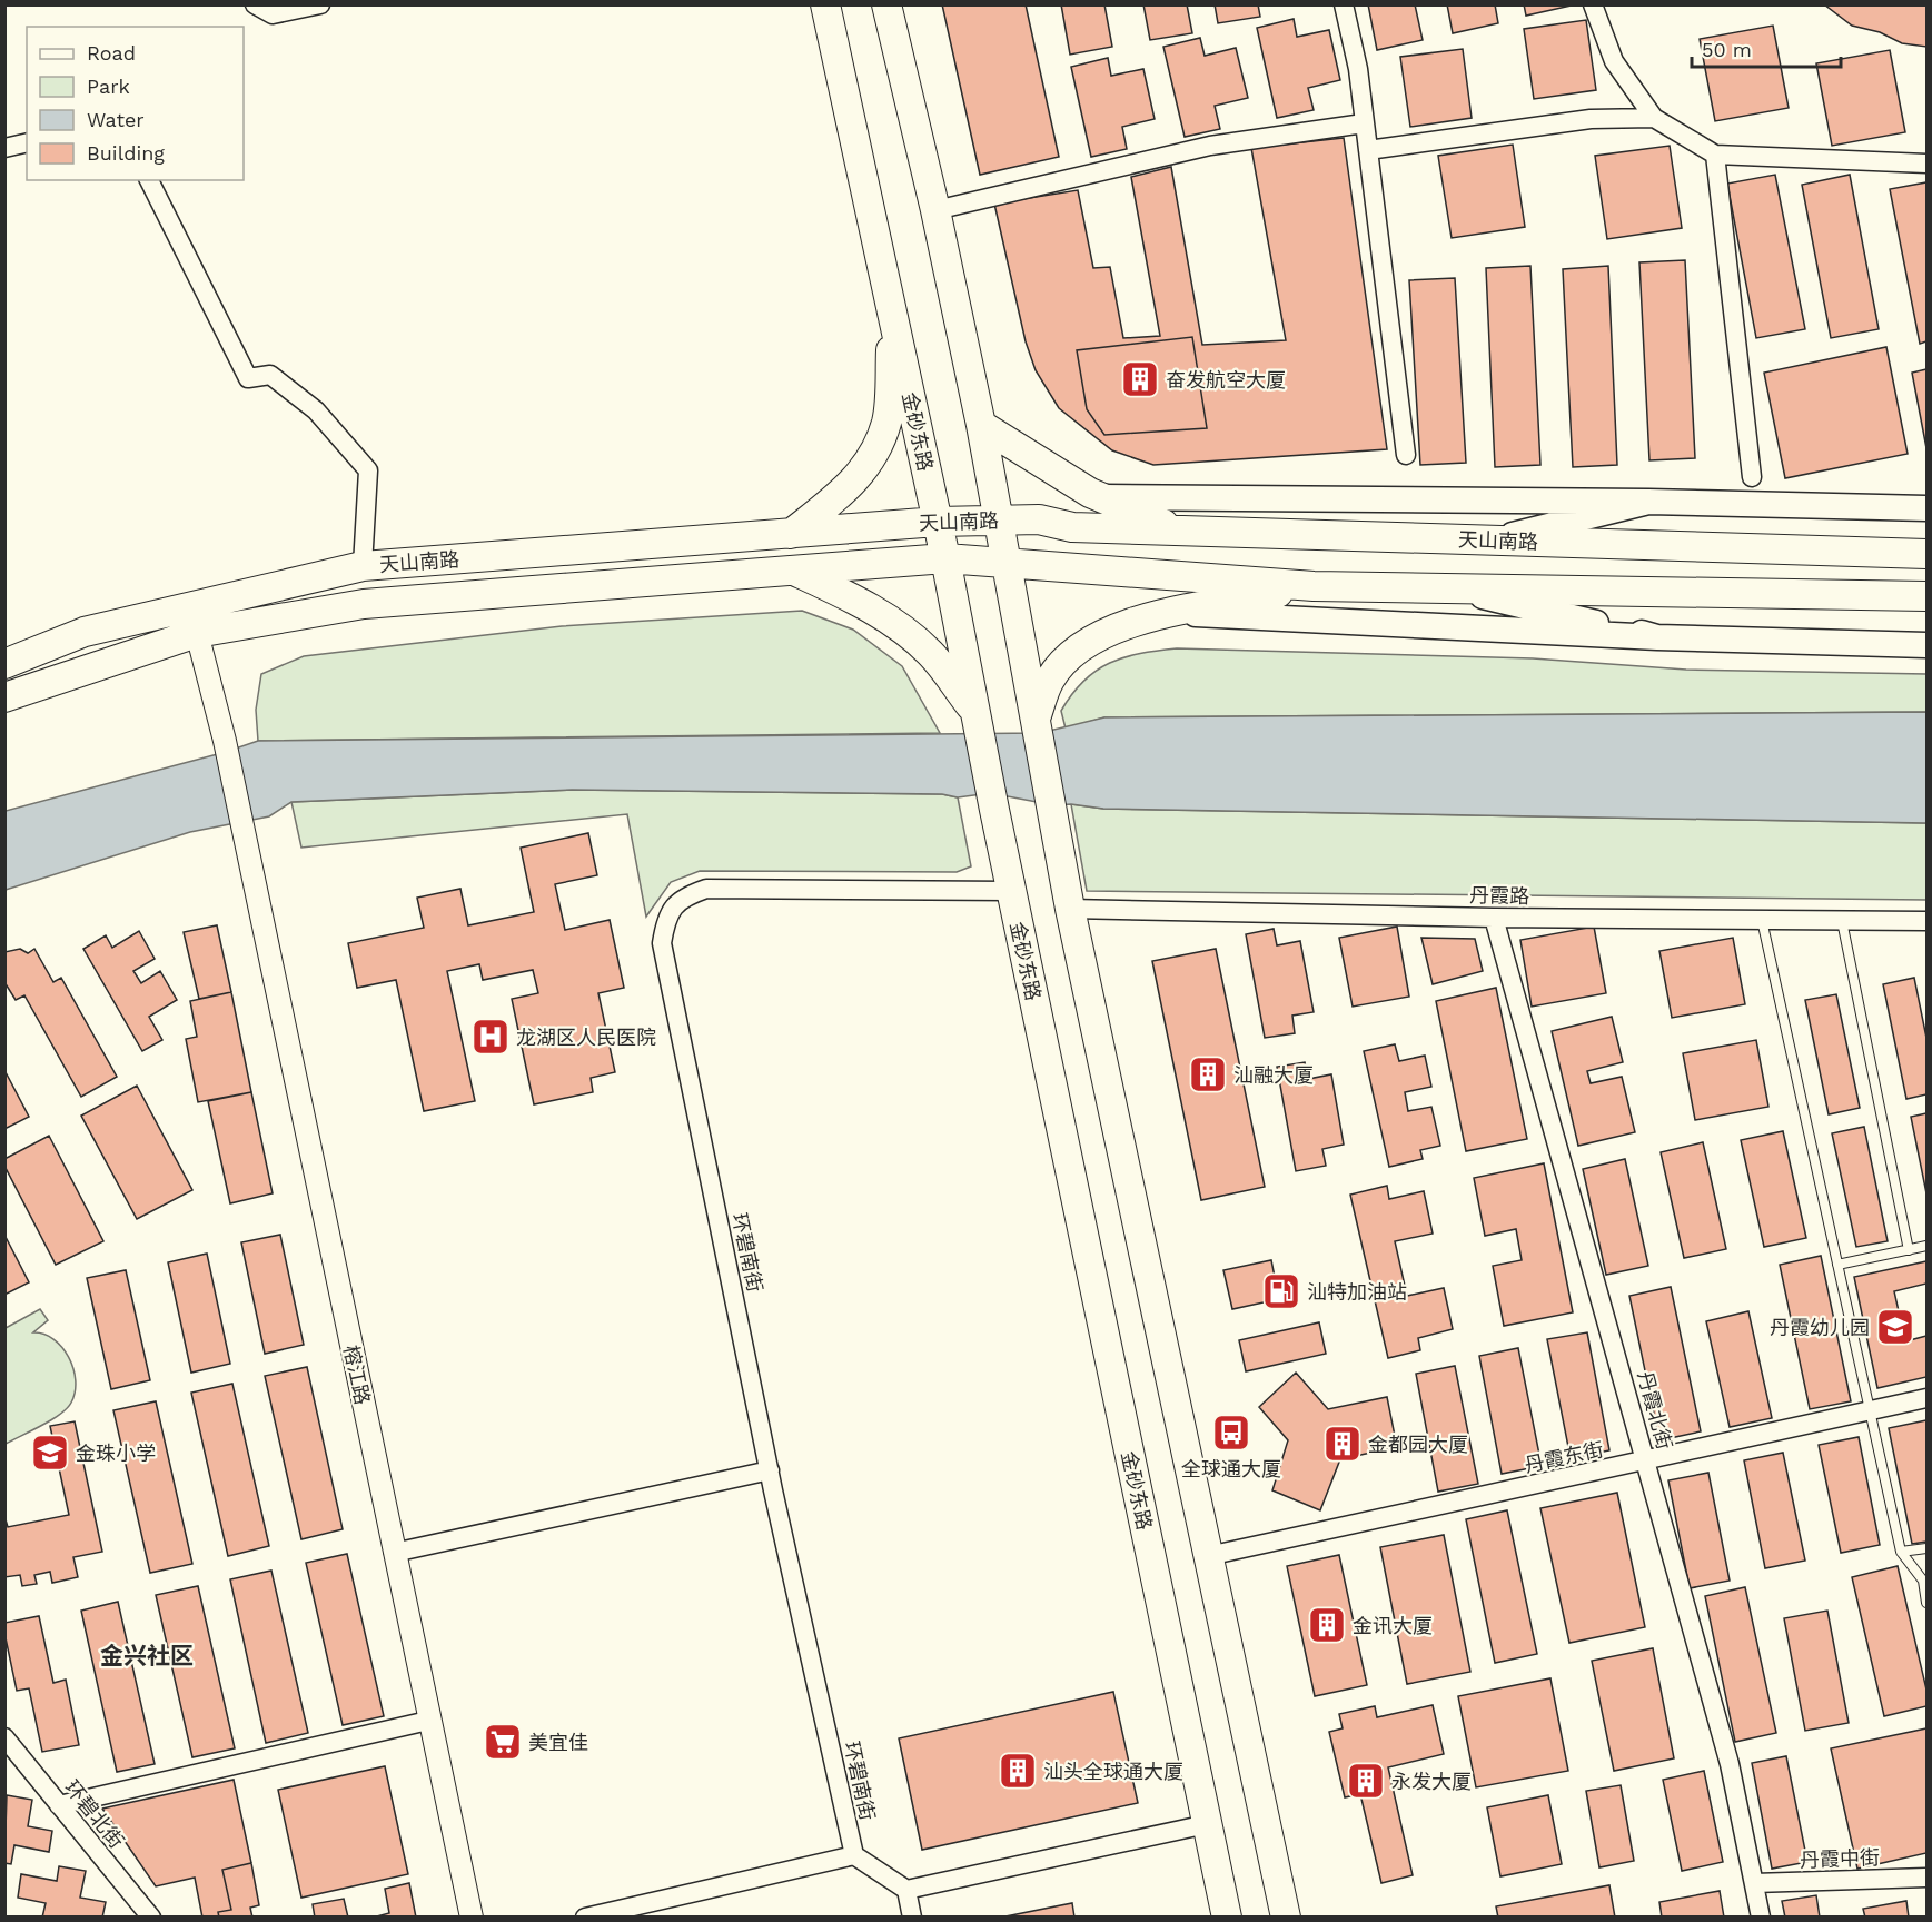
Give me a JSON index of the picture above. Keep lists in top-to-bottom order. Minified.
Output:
{"streets":{"main road":["金砂东路","天山南路"],"street":["丹霞路","环碧南街","榕江路","丹霞北街","丹霞东街","环碧北街","丹霞中街"]},"crossings":[["金砂东路","天山南路"],["金砂东路","环碧南街"],["天山南路","榕江路"],["丹霞路","丹霞北街"],["丹霞北街","丹霞东街"],["丹霞北街","丹霞中街"]],"districts":["金兴社区"],"places":{"building":["奋发航空大厦","汕融大厦","金都园大厦","金讯大厦","汕头全球通大厦","永发大厦"],"hospital":["龙湖区人民医院"],"fuel station":["汕特加油站"],"school or university":["丹霞幼儿园","金珠小学"],"bus stop":["全球通大厦"],"supermarket":["美宜佳"]},"legend":["Road","Park","Water","Building"],"scale_bar":"50 m"}
